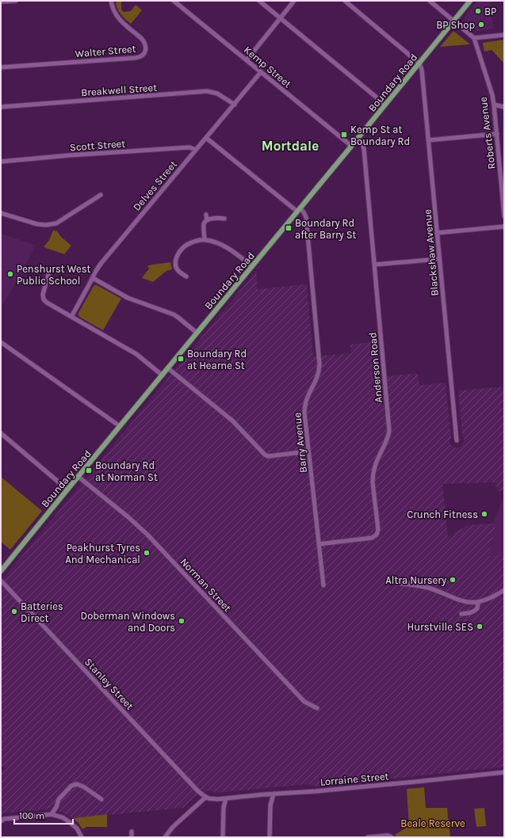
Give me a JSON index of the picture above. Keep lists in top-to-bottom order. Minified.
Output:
{"streets":{"main road":["Boundary Road"],"street":["Walter Street","Kemp Street","Breakwell Street","Roberts Avenue","Scott Street","Delves Street","Blackshaw Avenue","Anderson Road","Barry Avenue","Norman Street","Stanley Street","Lorraine Street"]},"crossings":[["Kemp Street","Boundary Road"],["Kemp Street","Delves Street"],["Boundary Road","Blackshaw Avenue"],["Boundary Road","Anderson Road"],["Boundary Road","Barry Avenue"],["Boundary Road","Norman Street"],["Breakwell Street","Delves Street"],["Scott Street","Delves Street"],["Anderson Road","Barry Avenue"],["Stanley Street","Lorraine Street"]],"districts":["Mortdale"],"parks":["Beale Reserve"],"places":{"other":["BP","BP Shop","Penshurst West Public School","Crunch Fitness","Peakhurst Tyres And Mechanical","Altra Nursery","Batteries Direct","Doberman Windows and Doors","Hurstville SES"],"transit":["Kemp St at Boundary Rd","Boundary Rd after Barry St","Boundary Rd at Hearne St","Boundary Rd at Norman St"]},"scale_bar":"100 m"}
